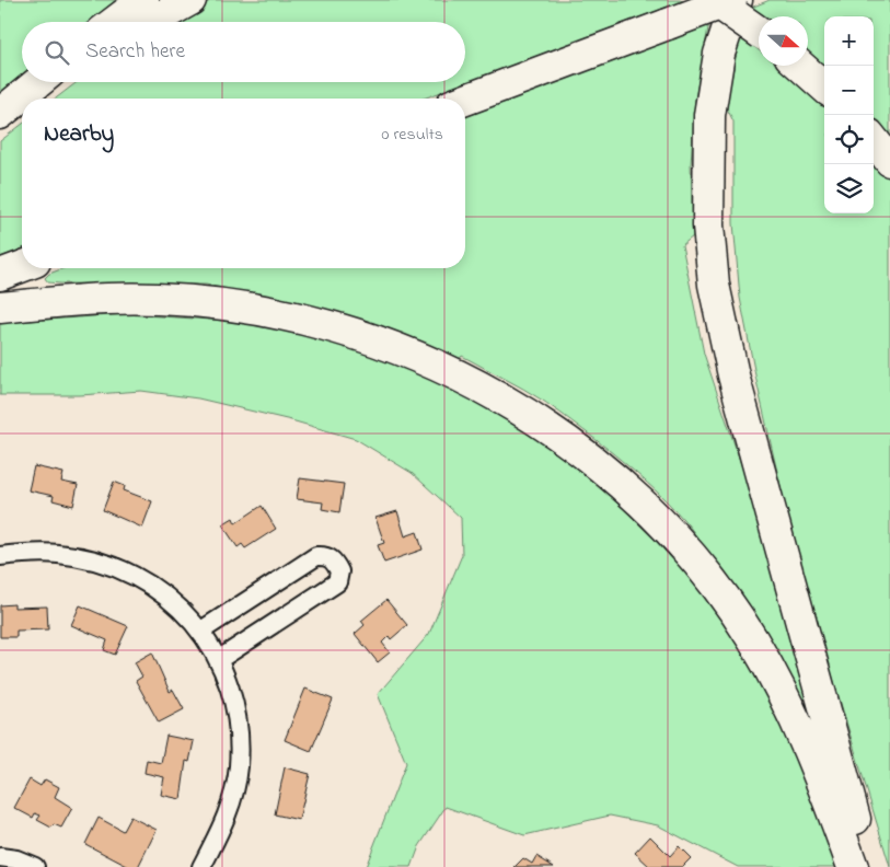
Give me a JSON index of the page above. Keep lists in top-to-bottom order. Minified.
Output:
{"north":"right","page":{"map_buttons":["+","−"],"search":"Search here","heading":["Nearby","0 results"]}}
